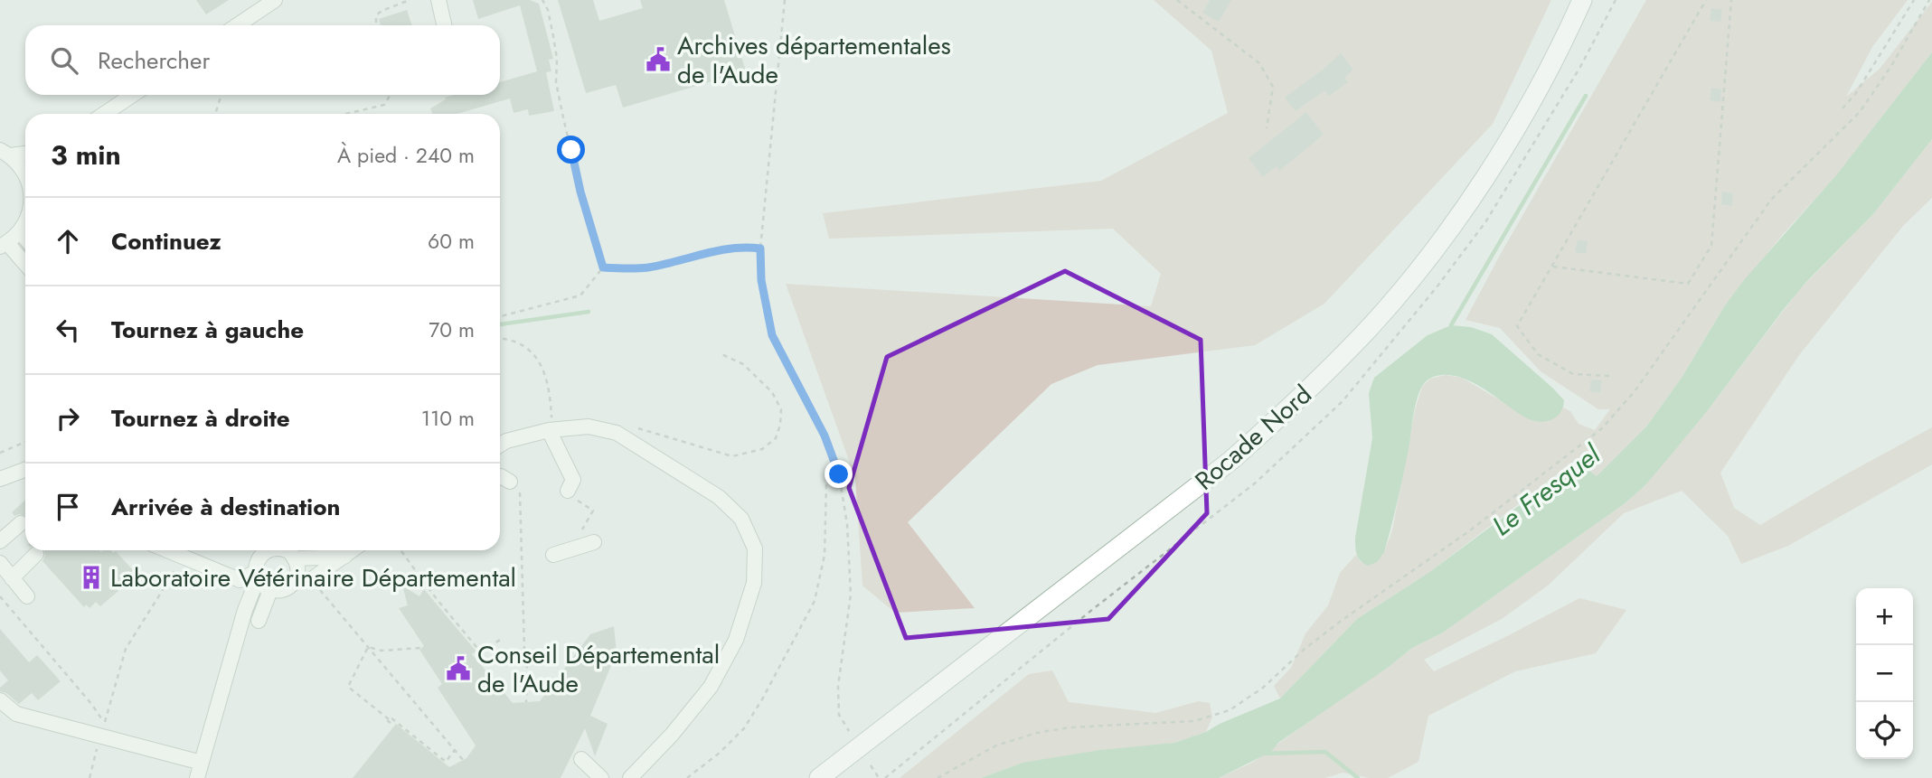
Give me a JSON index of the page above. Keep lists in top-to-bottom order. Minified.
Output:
{"streets":{"main road":["Rocade Nord"]},"water":["Le Fresquel"],"places":{"public building":["Archives départementales de l'Aude","Conseil Départemental de l'Aude"],"building":["Laboratoire Vétérinaire Départemental"]},"page":{"search":"Rechercher","heading":["3 min","À pied · 240 m"],"list":[["Continuez","60 m"],["Tournez à gauche","70 m"],["Tournez à droite","110 m"],"Arrivée à destination"],"map_buttons":["+","−"]}}
